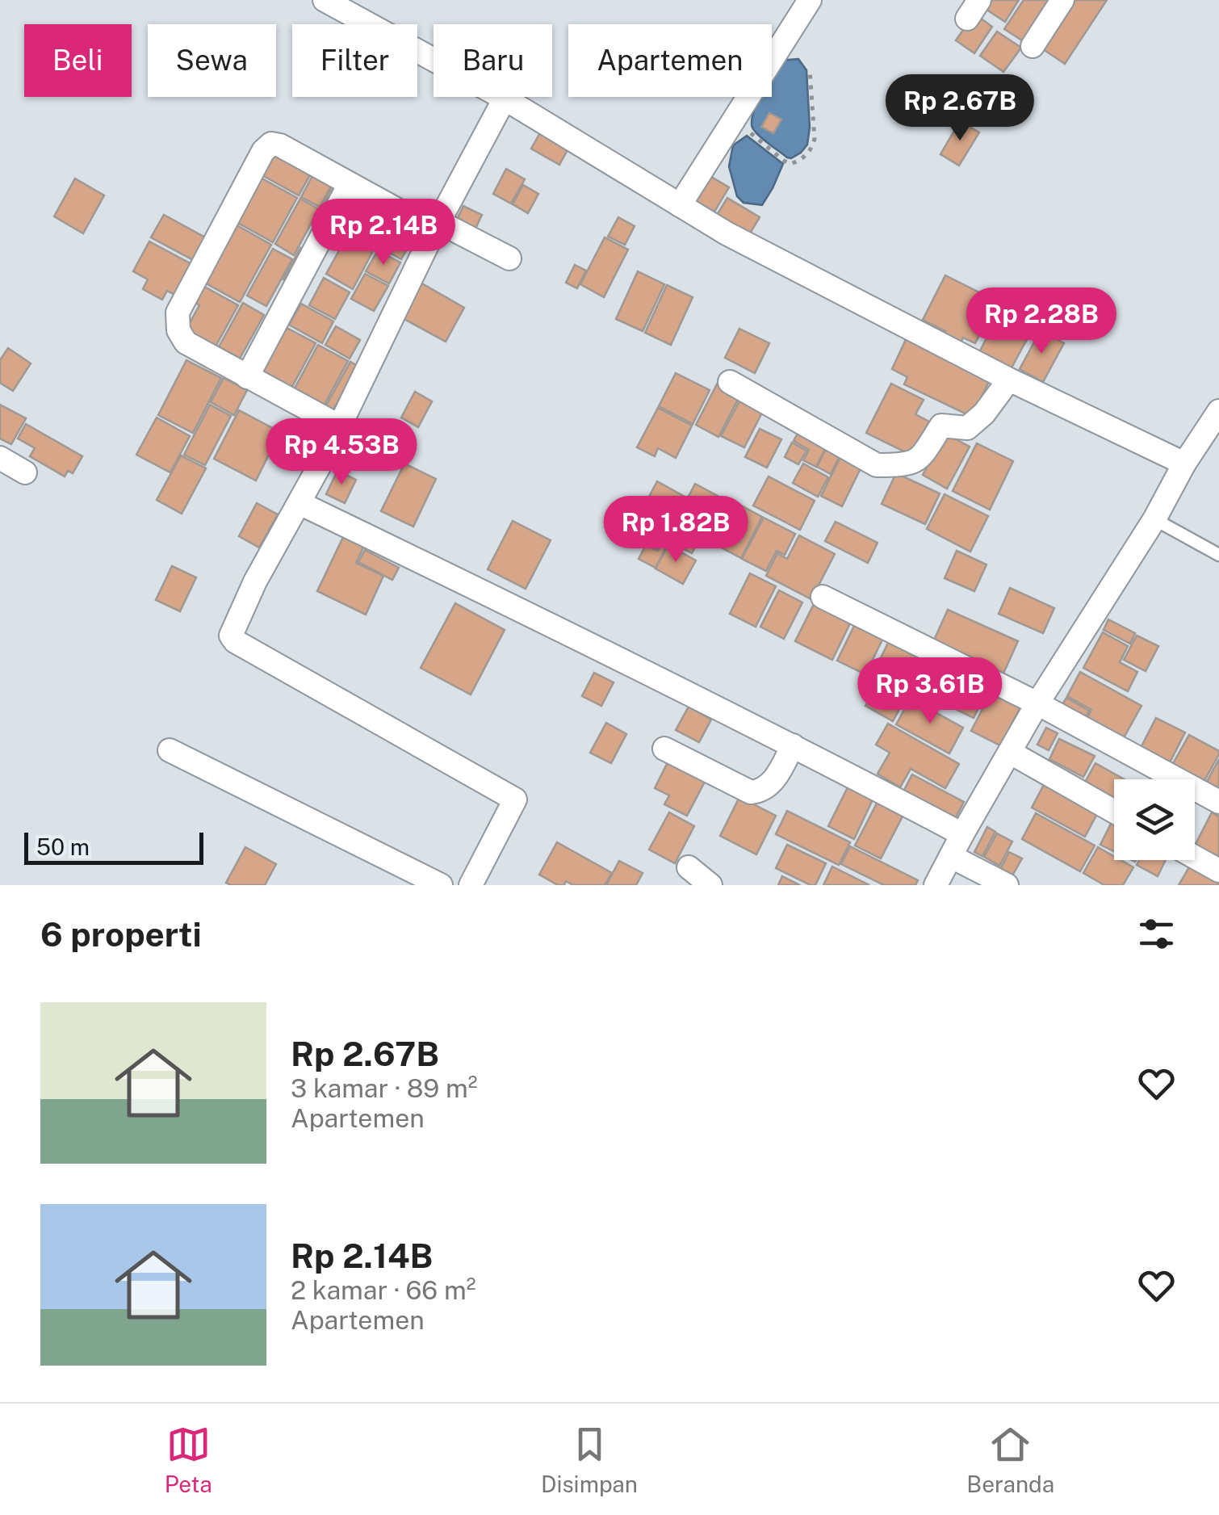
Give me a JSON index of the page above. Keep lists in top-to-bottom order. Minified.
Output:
{"scale_bar":"50 m","page":{"chip":["Beli","Sewa","Filter","Baru","Apartemen"],"price":["Rp 2.67B","Rp 2.14B","Rp 2.28B","Rp 4.53B","Rp 1.82B","Rp 3.61B"],"scale":"50 m","heading":"6 properti","list":[{"name":"Rp 2.67B","note":"3 kamar · 89 m² · Apartemen"},{"name":"Rp 2.14B","note":"2 kamar · 66 m² · Apartemen"}],"tabs":["Peta","Disimpan","Beranda"]}}
